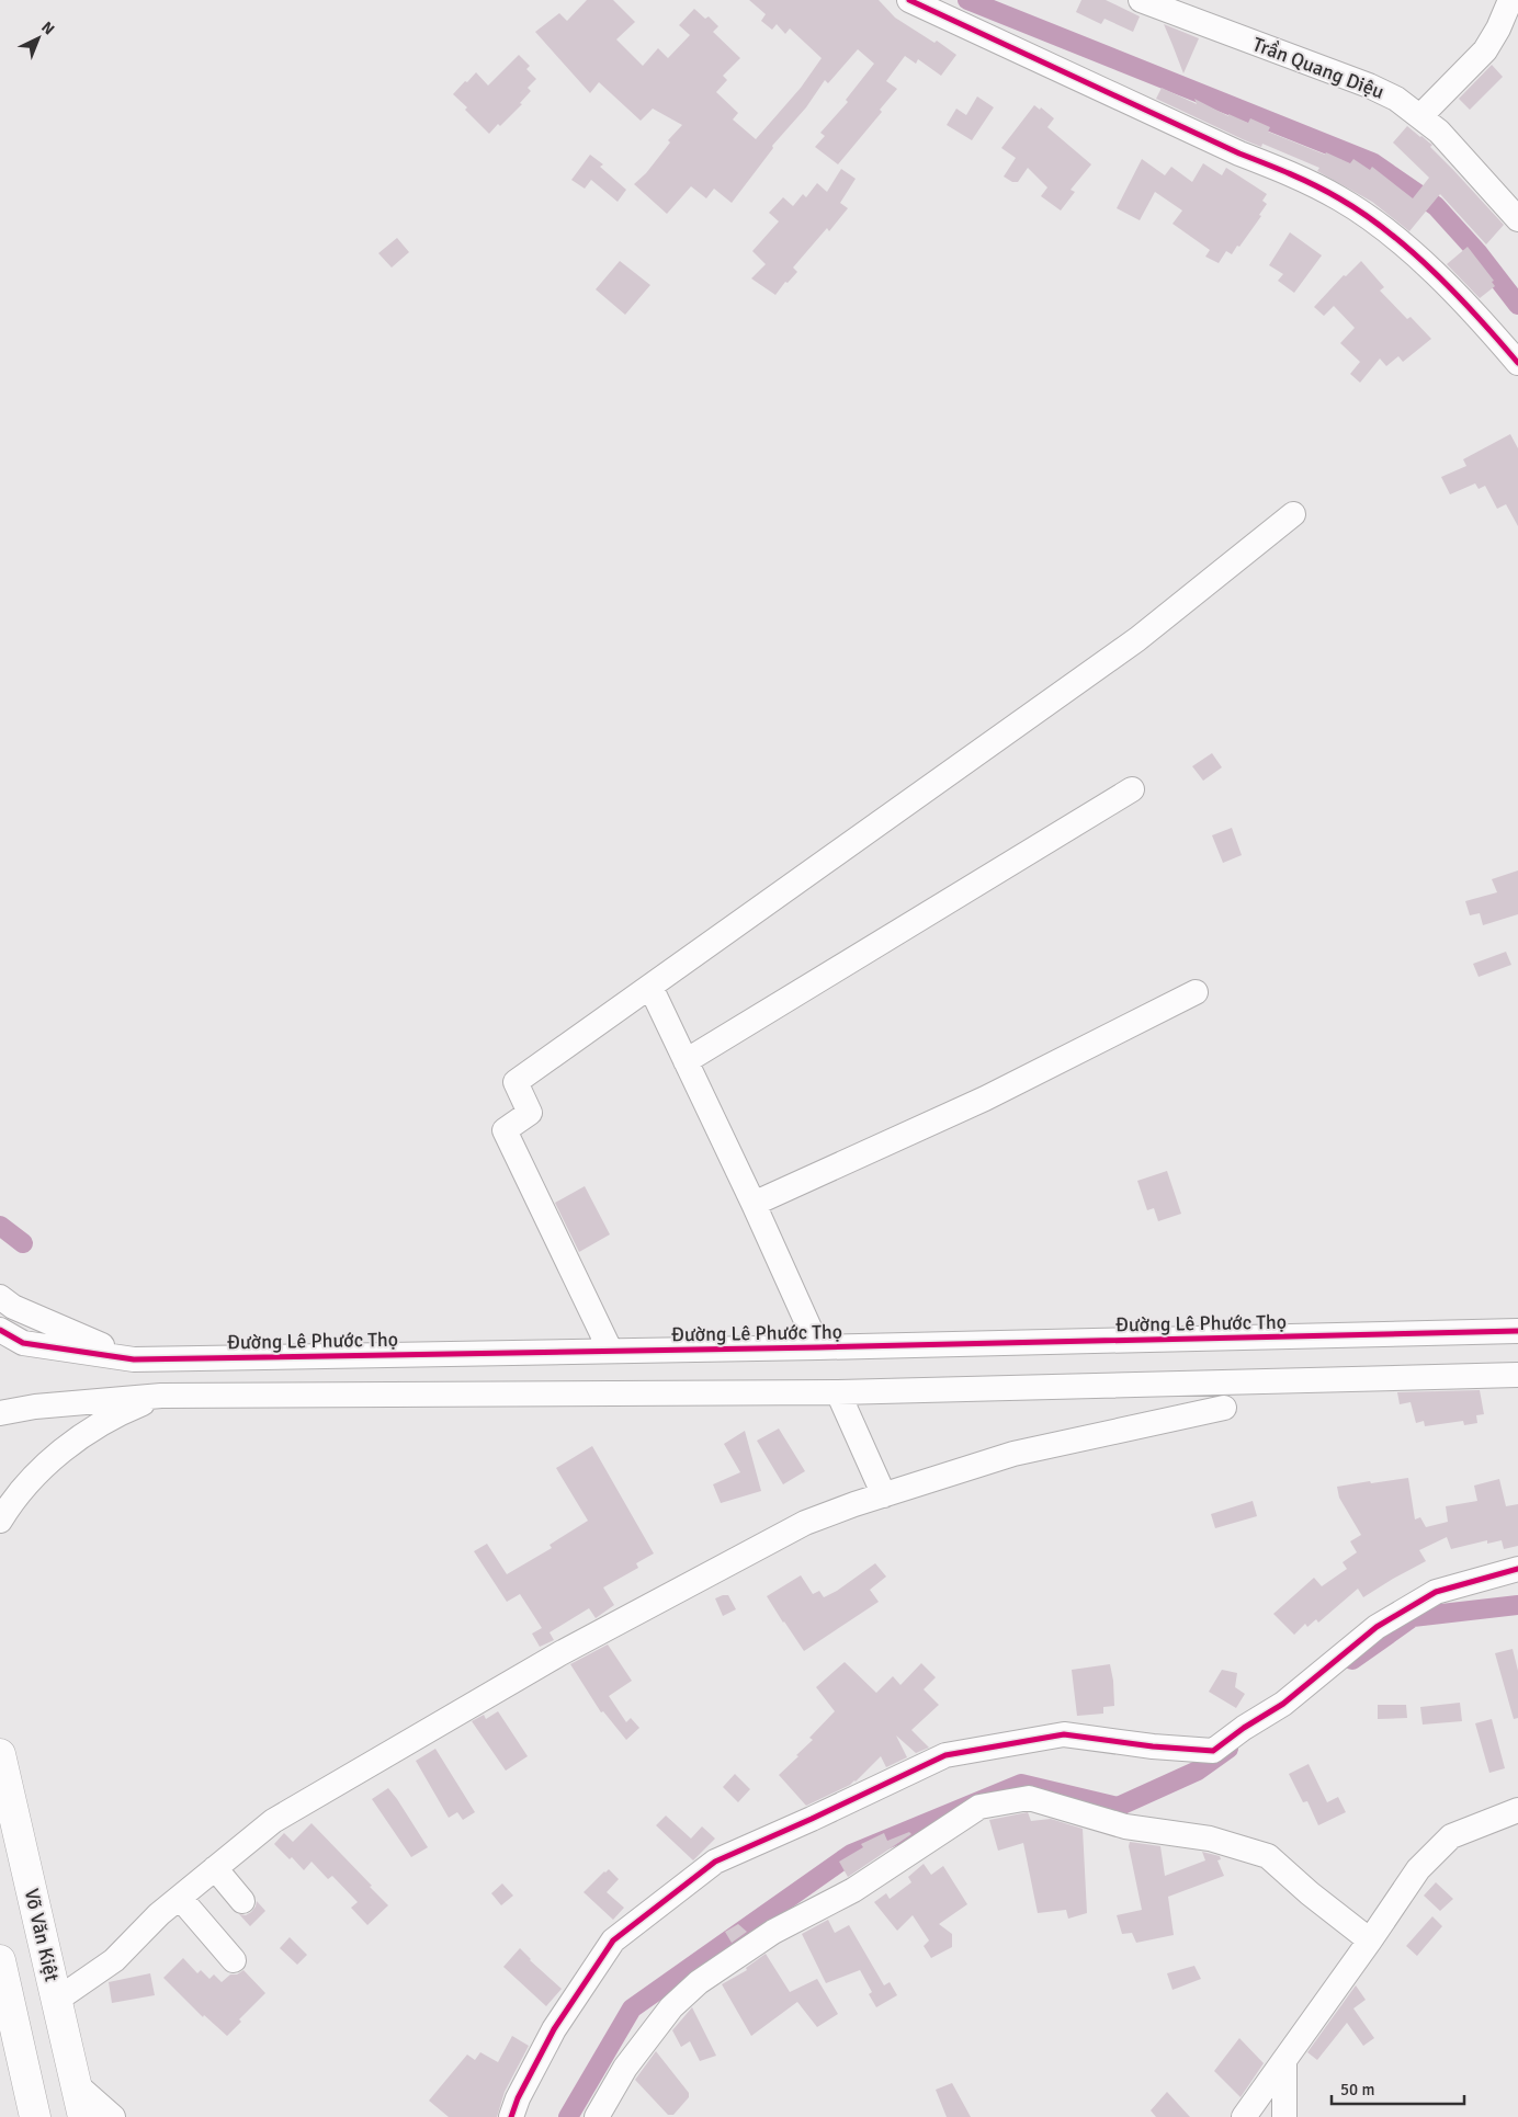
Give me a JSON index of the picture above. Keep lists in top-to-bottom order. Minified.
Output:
{"streets":{"main road":["Võ Văn Kiệt"],"street":["Trần Quang Diệu","Đường Lê Phước Thọ"]},"scale_bar":"50 m","north":"top right"}
